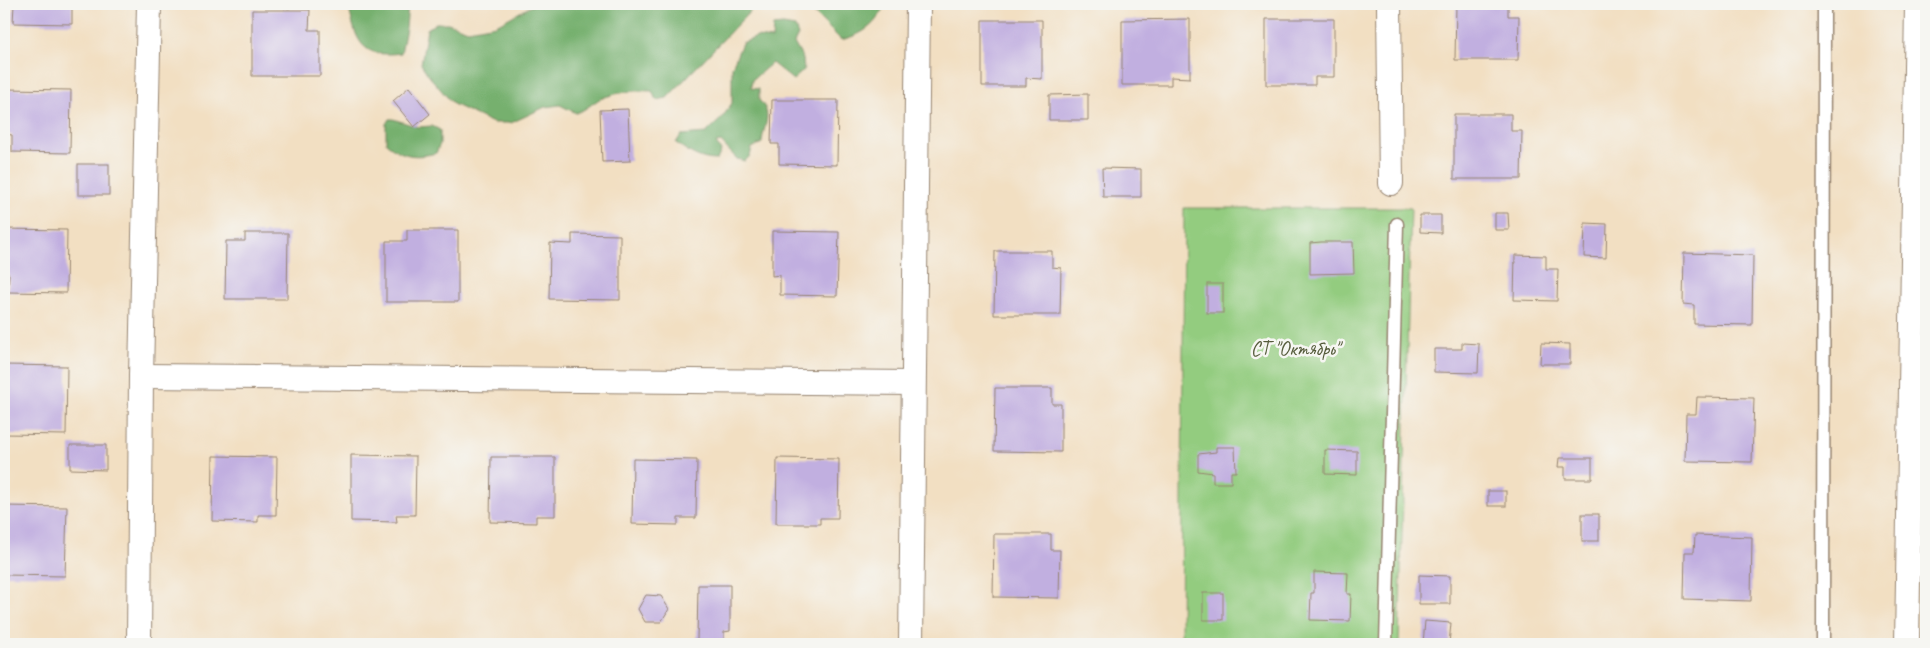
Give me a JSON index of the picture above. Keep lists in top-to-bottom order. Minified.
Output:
{"parks":["СТ \"Октябрь\""]}
